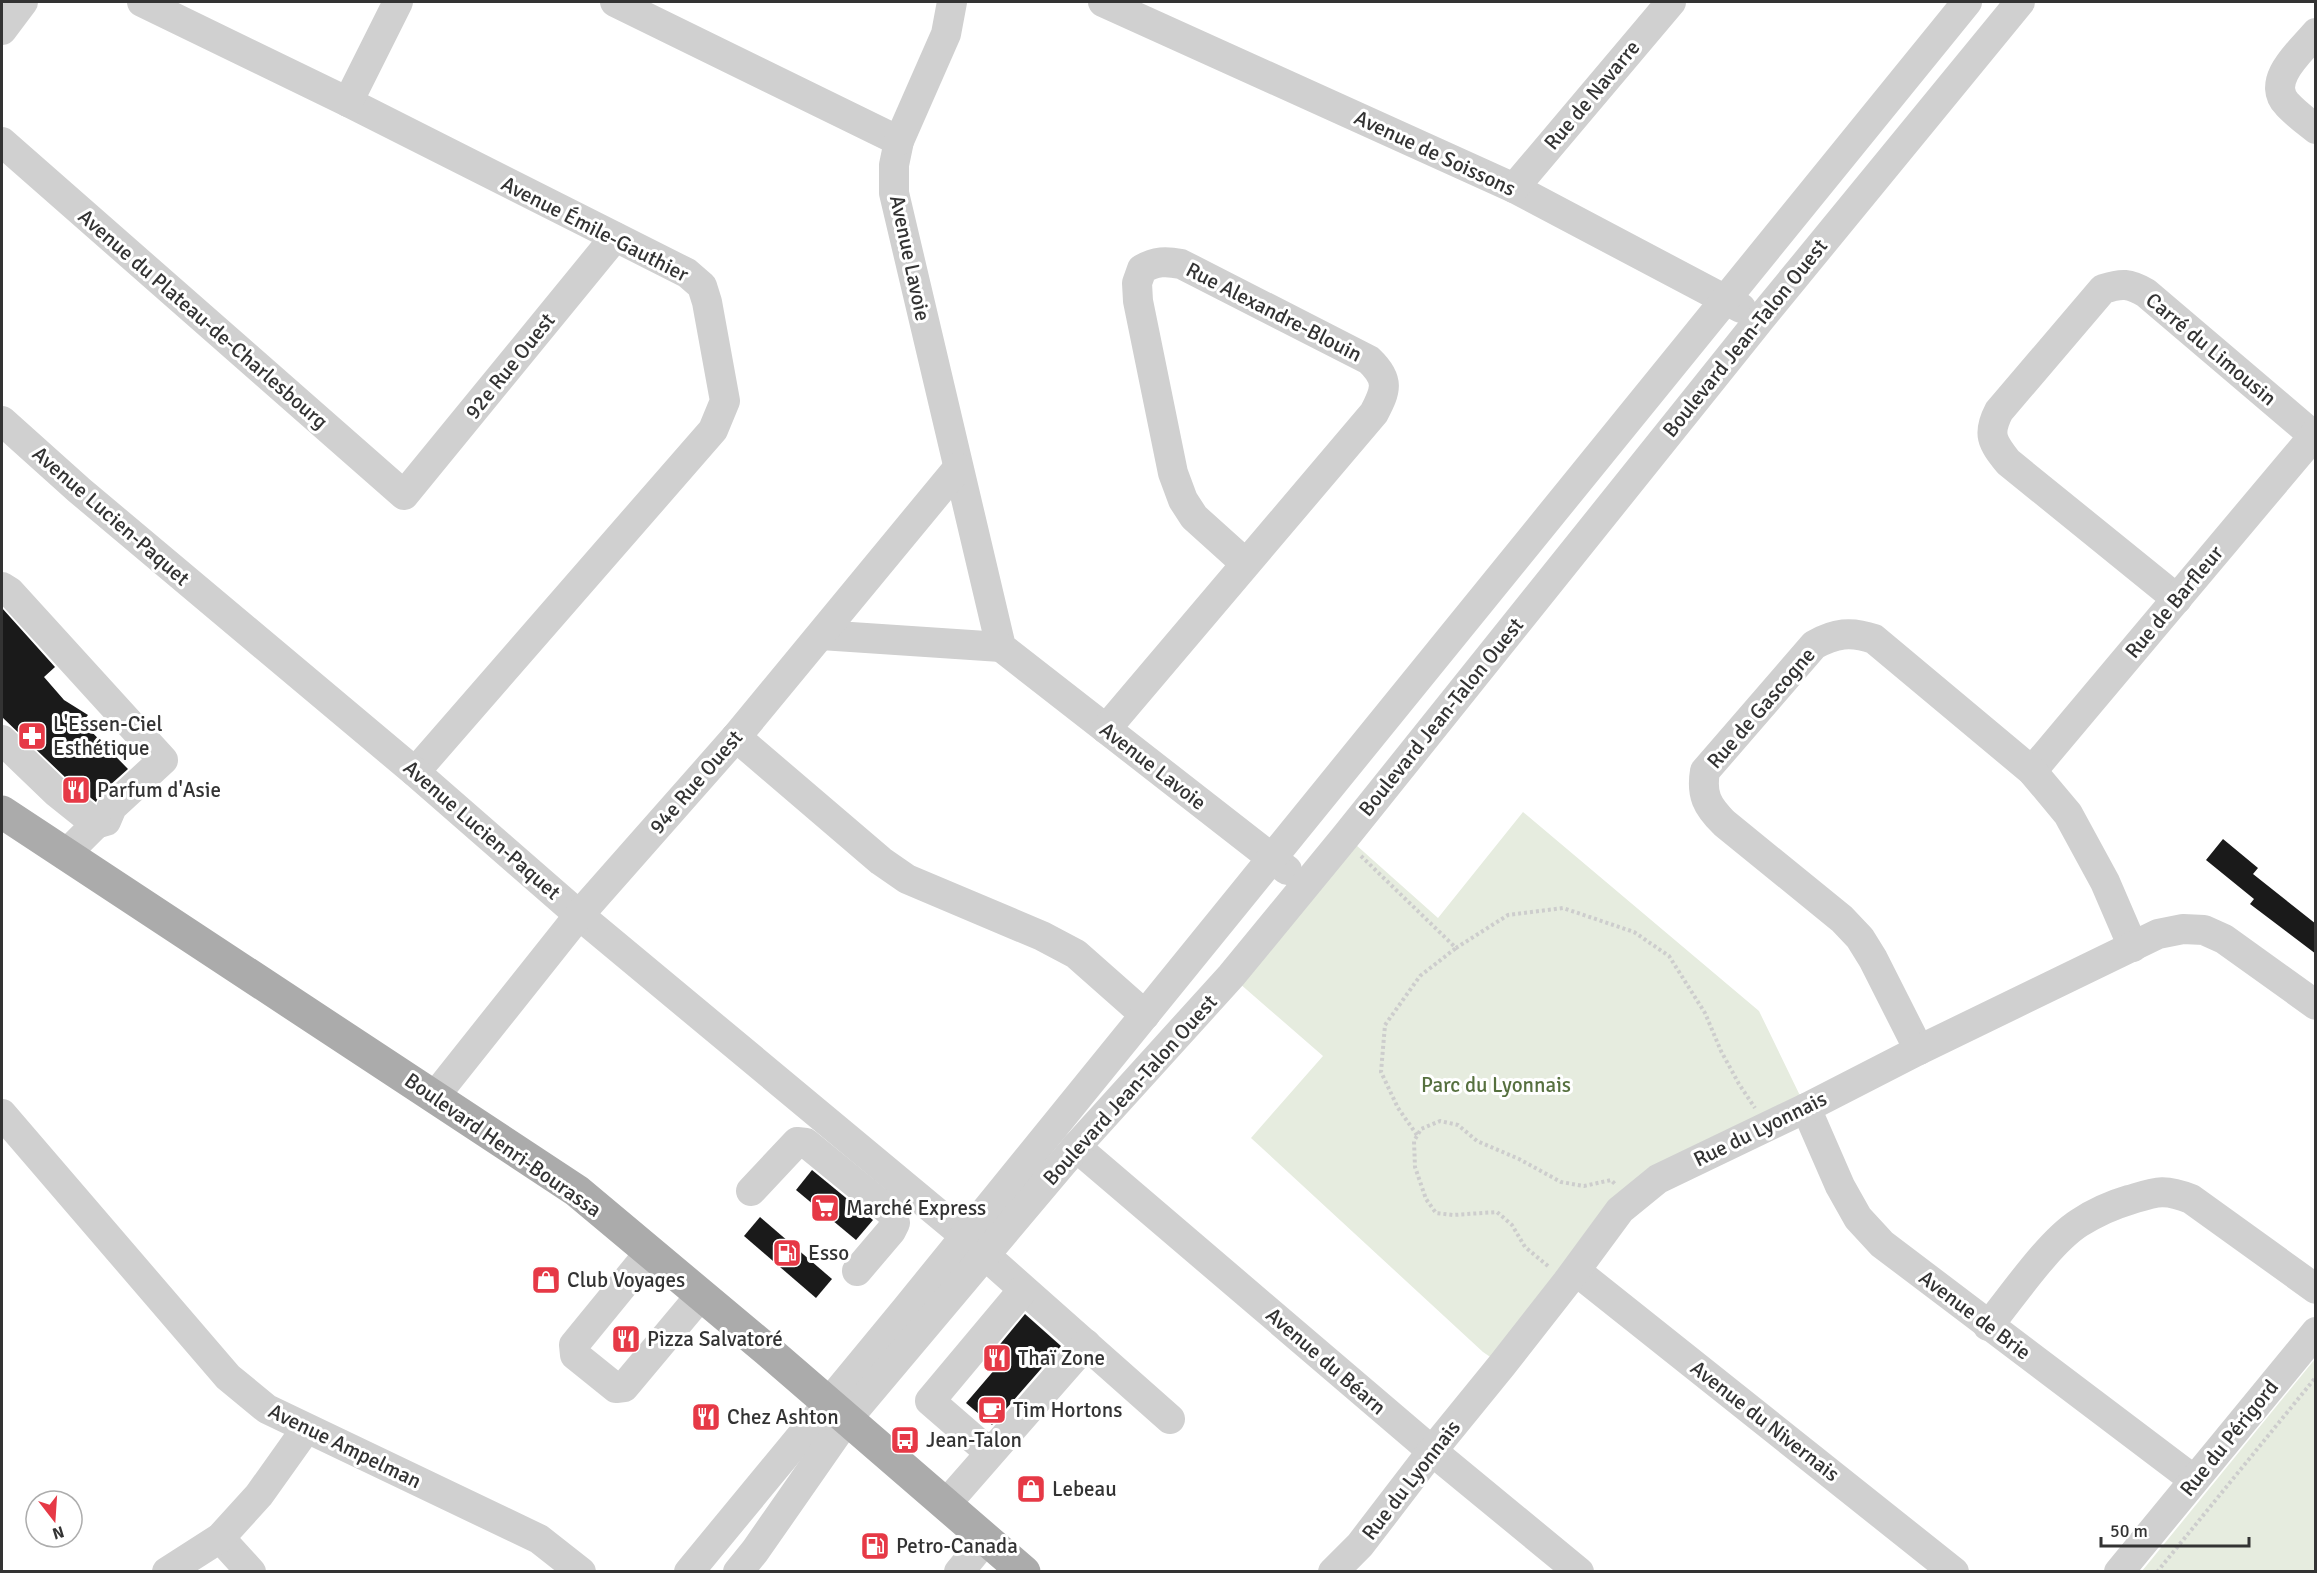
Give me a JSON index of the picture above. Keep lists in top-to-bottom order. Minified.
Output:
{"streets":{"main road":["Boulevard Henri-Bourassa"],"street":["Rue de Navarre","Avenue de Soissons","Avenue Émile-Gauthier","Avenue Lavoie","Rue Alexandre-Blouin","Avenue du Plateau-de-Charlesbourg","Boulevard Jean-Talon Ouest","Carré du Limousin","92e Rue Ouest","Avenue Lucien-Paquet","Rue de Barfleur","Rue de Gascogne","94e Rue Ouest","Rue du Lyonnais","Avenue de Brie","Avenue du Béarn","Avenue du Nivernais","Rue du Périgord","Avenue Ampelman"]},"crossings":[["Rue de Navarre","Avenue de Soissons"],["Avenue de Soissons","Boulevard Jean-Talon Ouest"],["Avenue Émile-Gauthier","92e Rue Ouest"],["Avenue Émile-Gauthier","Avenue Lucien-Paquet"],["Avenue Lavoie","Rue Alexandre-Blouin"],["Avenue Lavoie","Boulevard Jean-Talon Ouest"],["Avenue Lavoie","94e Rue Ouest"],["Avenue du Plateau-de-Charlesbourg","92e Rue Ouest"],["Boulevard Jean-Talon Ouest","Avenue Lucien-Paquet"],["Boulevard Jean-Talon Ouest","Boulevard Henri-Bourassa"],["Boulevard Jean-Talon Ouest","Avenue du Béarn"],["Carré du Limousin","Rue de Barfleur"],["Avenue Lucien-Paquet","94e Rue Ouest"],["Rue de Barfleur","Rue de Gascogne"],["Rue de Gascogne","Rue du Lyonnais"],["94e Rue Ouest","Boulevard Henri-Bourassa"],["Rue du Lyonnais","Avenue de Brie"],["Rue du Lyonnais","Avenue du Béarn"],["Rue du Lyonnais","Avenue du Nivernais"],["Avenue de Brie","Rue du Périgord"]],"parks":["Parc du Lyonnais"],"places":{"pharmacy":["L'Essen-Ciel Esthétique"],"restaurant":["Parfum d'Asie","Pizza Salvatoré","Thaï Zone","Chez Ashton"],"supermarket":["Marché Express"],"fuel station":["Esso","Petro-Canada"],"shop":["Club Voyages","Lebeau"],"cafe":["Tim Hortons"],"bus stop":["Jean-Talon"]},"scale_bar":"50 m","north":"bottom"}
